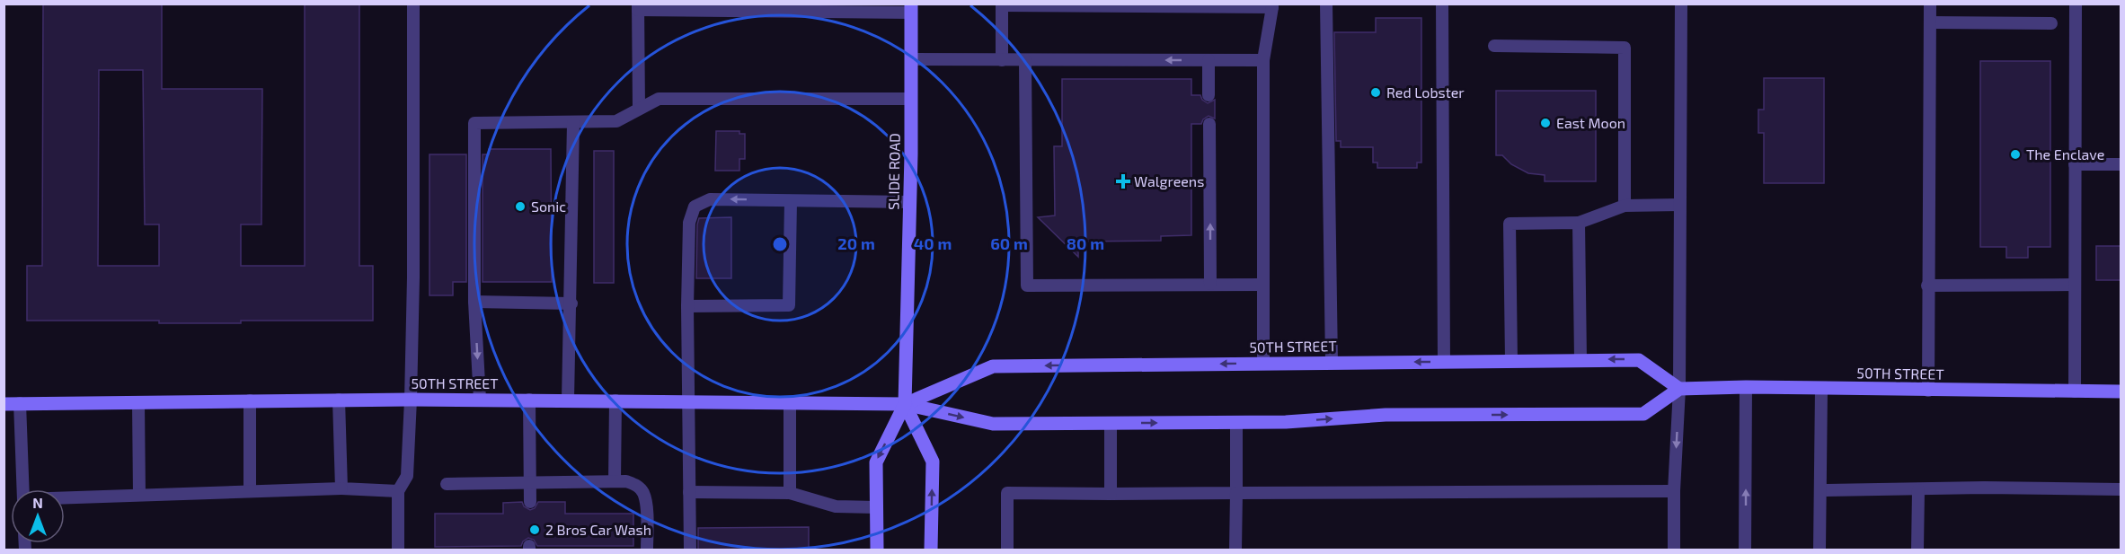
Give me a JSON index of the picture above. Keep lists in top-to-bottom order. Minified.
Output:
{"streets":{"main road":["SLIDE ROAD","50TH STREET"]},"crossings":[["SLIDE ROAD","50TH STREET"]],"places":{"other":["Red Lobster","East Moon","The Enclave","Sonic","2 Bros Car Wash"],"health":["Walgreens"]},"north":"top","rings":["20 m","40 m","60 m","80 m"]}
